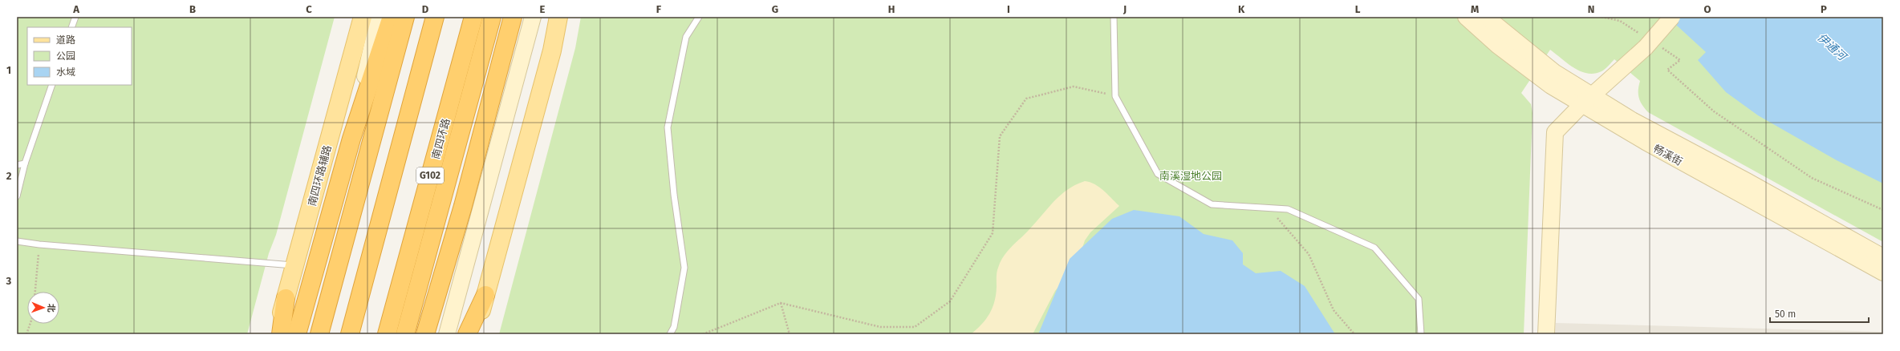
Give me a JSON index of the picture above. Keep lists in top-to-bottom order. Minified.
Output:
{"streets":{"highway":["南四环路","G102"],"main road":["畅溪街","南四环路辅路"]},"water":["伊通河"],"parks":["南溪湿地公园"],"legend":["道路","公园","水域"],"scale_bar":"50 m","north":"right","grid":{"columns":["A","B","C","D","E","F","G","H","I","J","K","L","M","N","O","P"],"rows":["1","2","3"]}}
